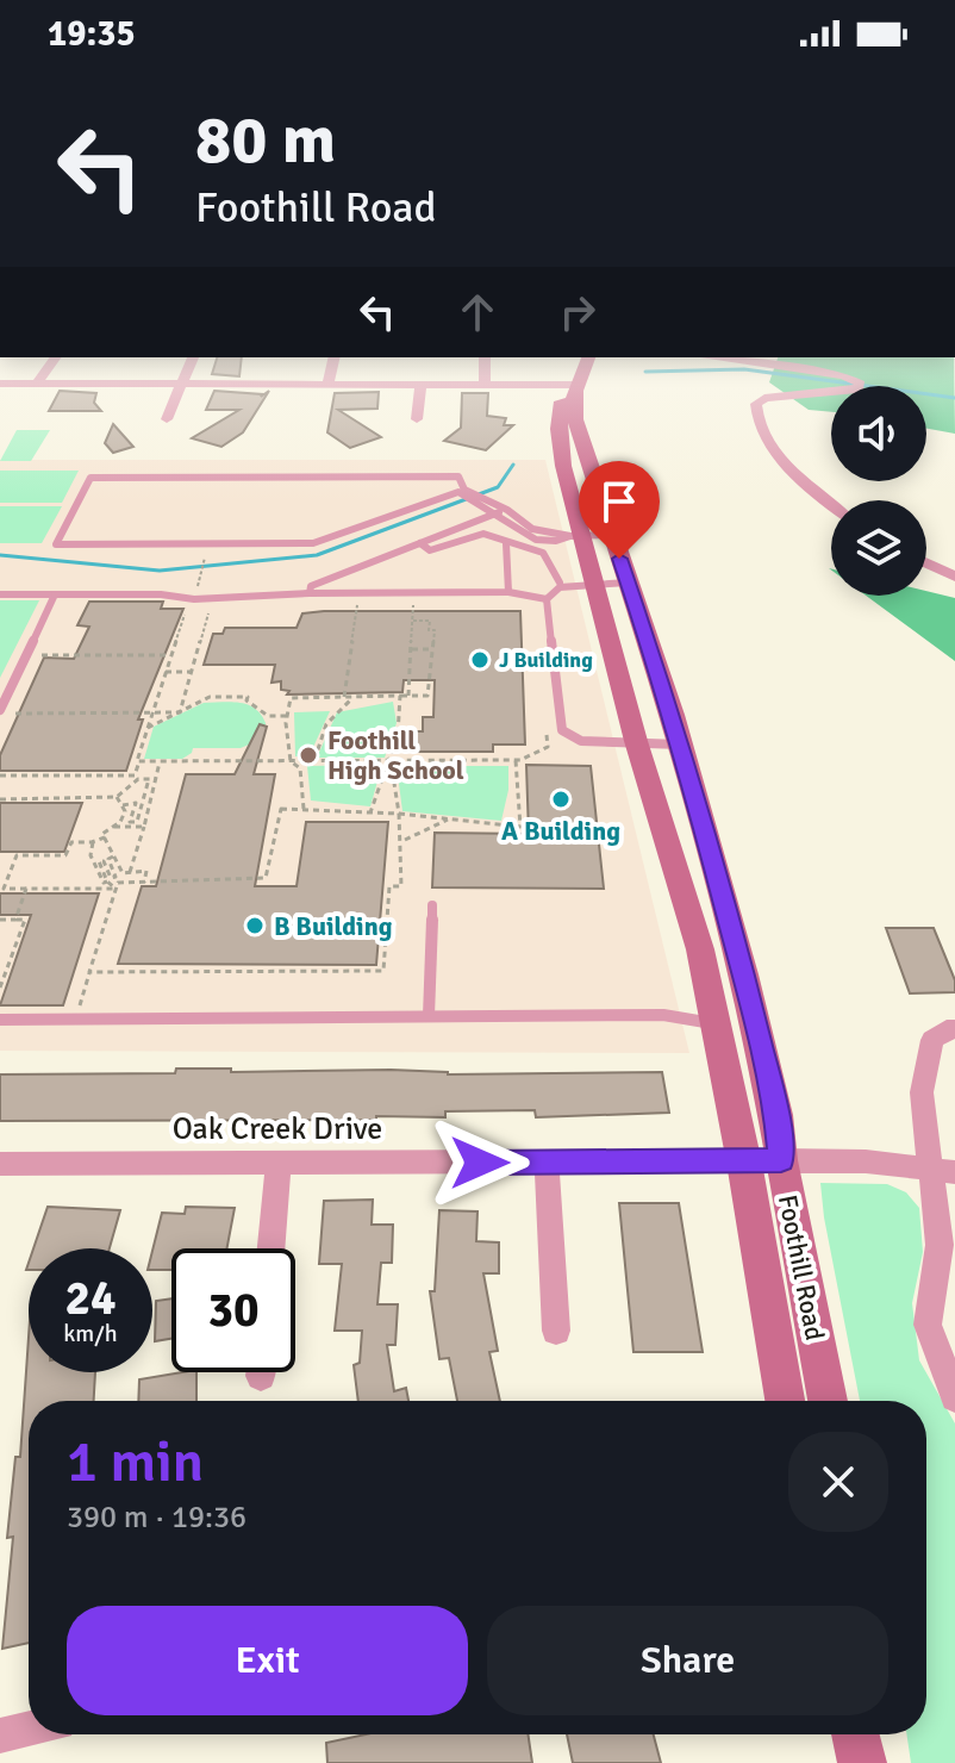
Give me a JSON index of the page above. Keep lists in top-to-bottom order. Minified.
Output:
{"streets":{"main road":["Foothill Road"],"street":["Oak Creek Drive"]},"crossings":[["Oak Creek Drive","Foothill Road"]],"places":["J Building","Foothill High School","A Building","B Building"],"page":{"status":"19:35","turn":["80 m","Foothill Road"],"speed":"24 km/h","limit":"30","heading":["1 min","390 m · 19:36"],"buttons":["Exit","Share"]}}
